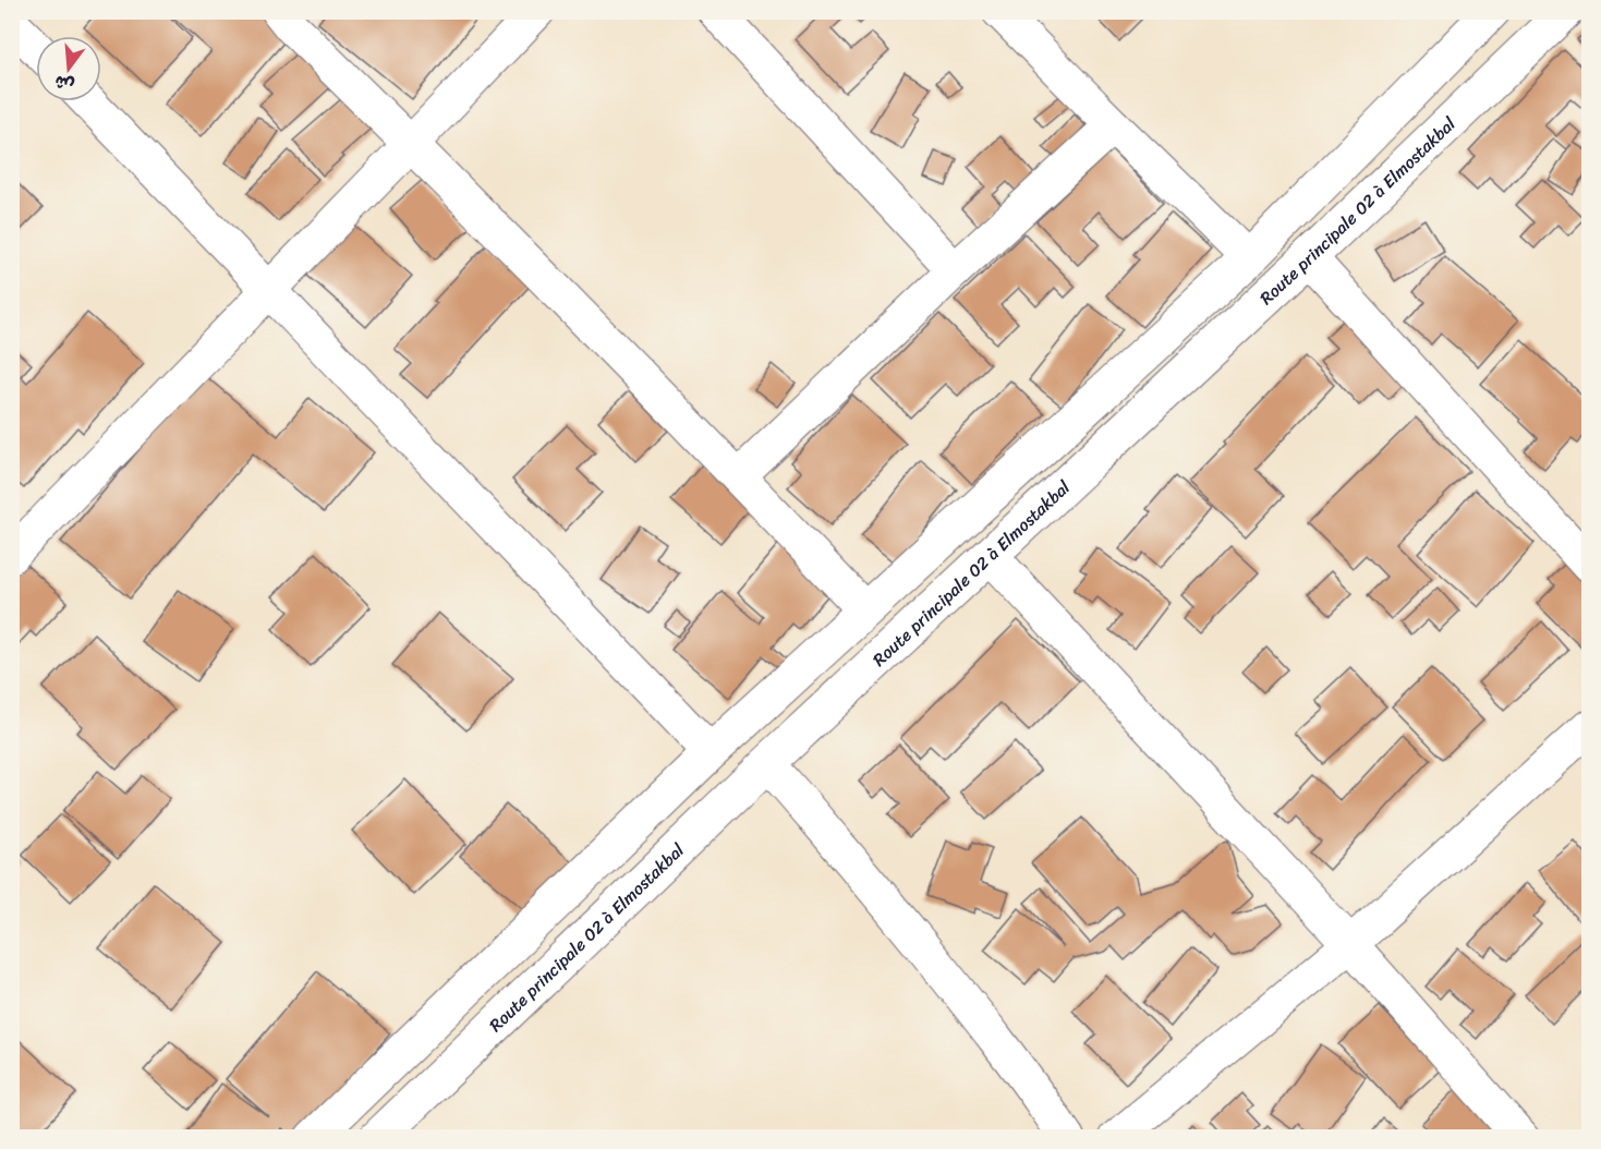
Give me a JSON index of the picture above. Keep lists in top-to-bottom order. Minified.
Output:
{"streets":{"main road":["Route principale 02 à Elmostakbal"]},"north":"bottom"}
